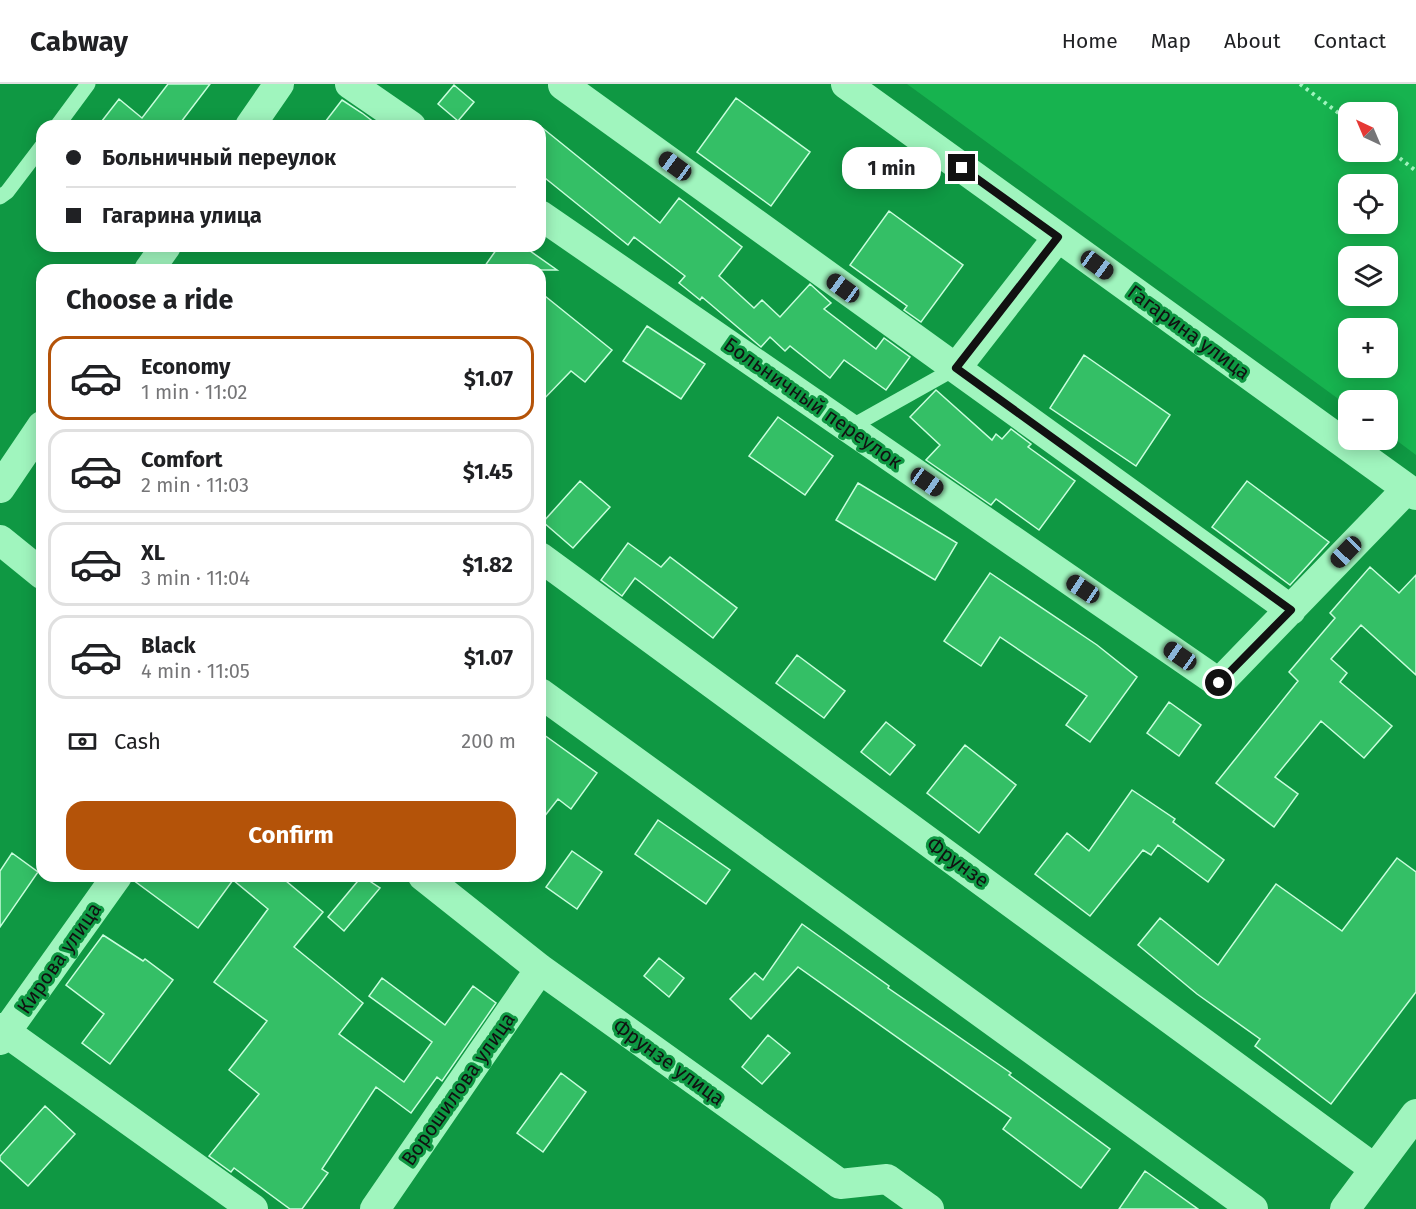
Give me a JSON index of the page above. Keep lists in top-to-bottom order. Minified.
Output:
{"streets":{"street":["Гагарина улица","Больничный переулок","Фрунзе","Кирова улица","Фрунзе улица","Ворошилова улица"]},"crossings":[["Гагарина улица","Больничный переулок"],["Фрунзе улица","Ворошилова улица"]],"north":"top left","page":{"header":"Cabway","nav":["Home","Map","About","Contact"],"map_buttons":["+","−"],"banner":["Больничный переулок","Гагарина улица"],"bubble":"1 min","heading":"Choose a ride","list":[{"name":"Economy","note":"1 min · 11:02","value":"$1.07"},{"name":"Comfort","note":"2 min · 11:03","value":"$1.45"},{"name":"XL","note":"3 min · 11:04","value":"$1.82"},{"name":"Black","note":"4 min · 11:05","value":"$1.07"}],"pay":["Cash","200 m"],"buttons":"Confirm"}}
